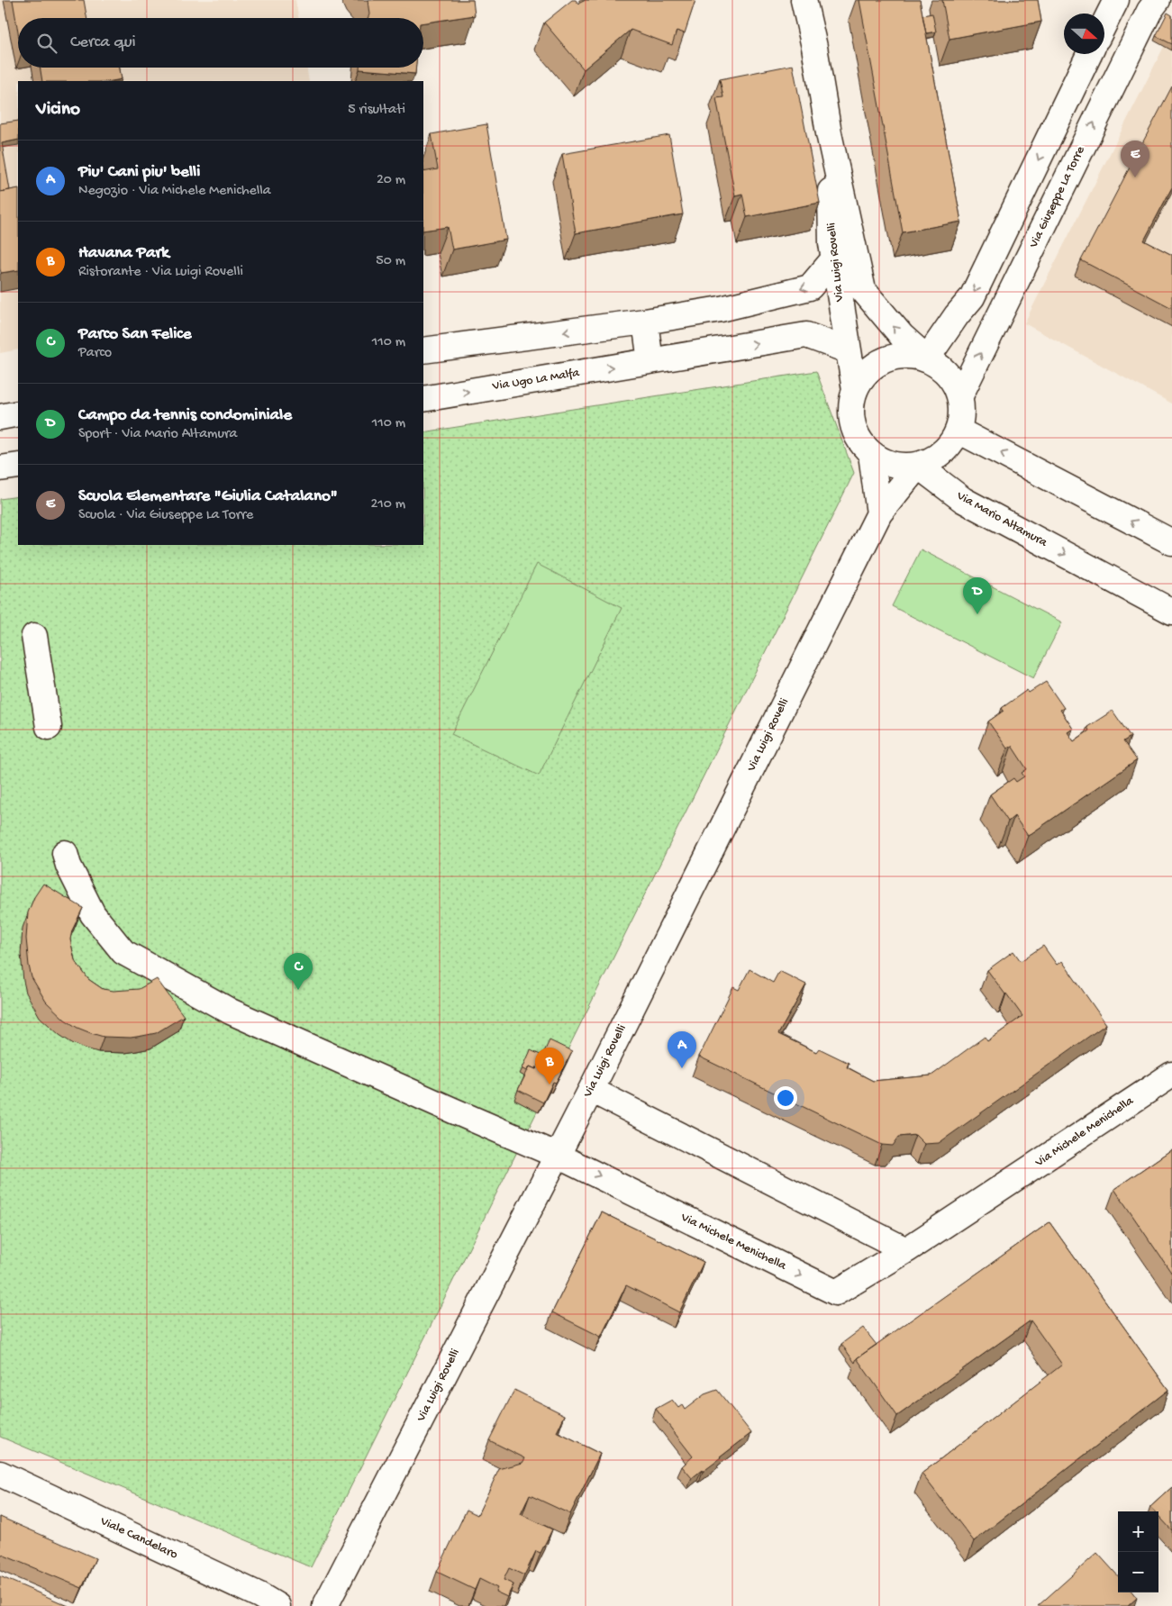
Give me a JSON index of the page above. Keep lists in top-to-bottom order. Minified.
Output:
{"streets":{"street":["Via Giuseppe La Torre","Via Luigi Rovelli","Via Ugo La Malfa","Via Mario Altamura","Via Michele Menichella","Viale Candelaro"]},"crossings":[["Via Giuseppe La Torre","Via Luigi Rovelli"],["Via Giuseppe La Torre","Via Mario Altamura"],["Via Luigi Rovelli","Via Ugo La Malfa"],["Via Luigi Rovelli","Via Mario Altamura"],["Via Luigi Rovelli","Via Michele Menichella"]],"north":"right","page":{"search":"Cerca qui","heading":["Vicino","5 risultati"],"list":[{"mark":"A","name":"Piu' Cani piu' belli","note":"Negozio · Via Michele Menichella","value":"20 m"},{"mark":"B","name":"Havana Park","note":"Ristorante · Via Luigi Rovelli","value":"50 m"},{"mark":"C","name":"Parco San Felice","note":"Parco","value":"110 m"},{"mark":"D","name":"Campo da tennis condominiale","note":"Sport · Via Mario Altamura","value":"110 m"},{"mark":"E","name":"Scuola Elementare \"Giulia Catalano\"","note":"Scuola · Via Giuseppe La Torre","value":"210 m"}],"pins":["E","D","C","A","B"],"map_buttons":["+","−"]}}
